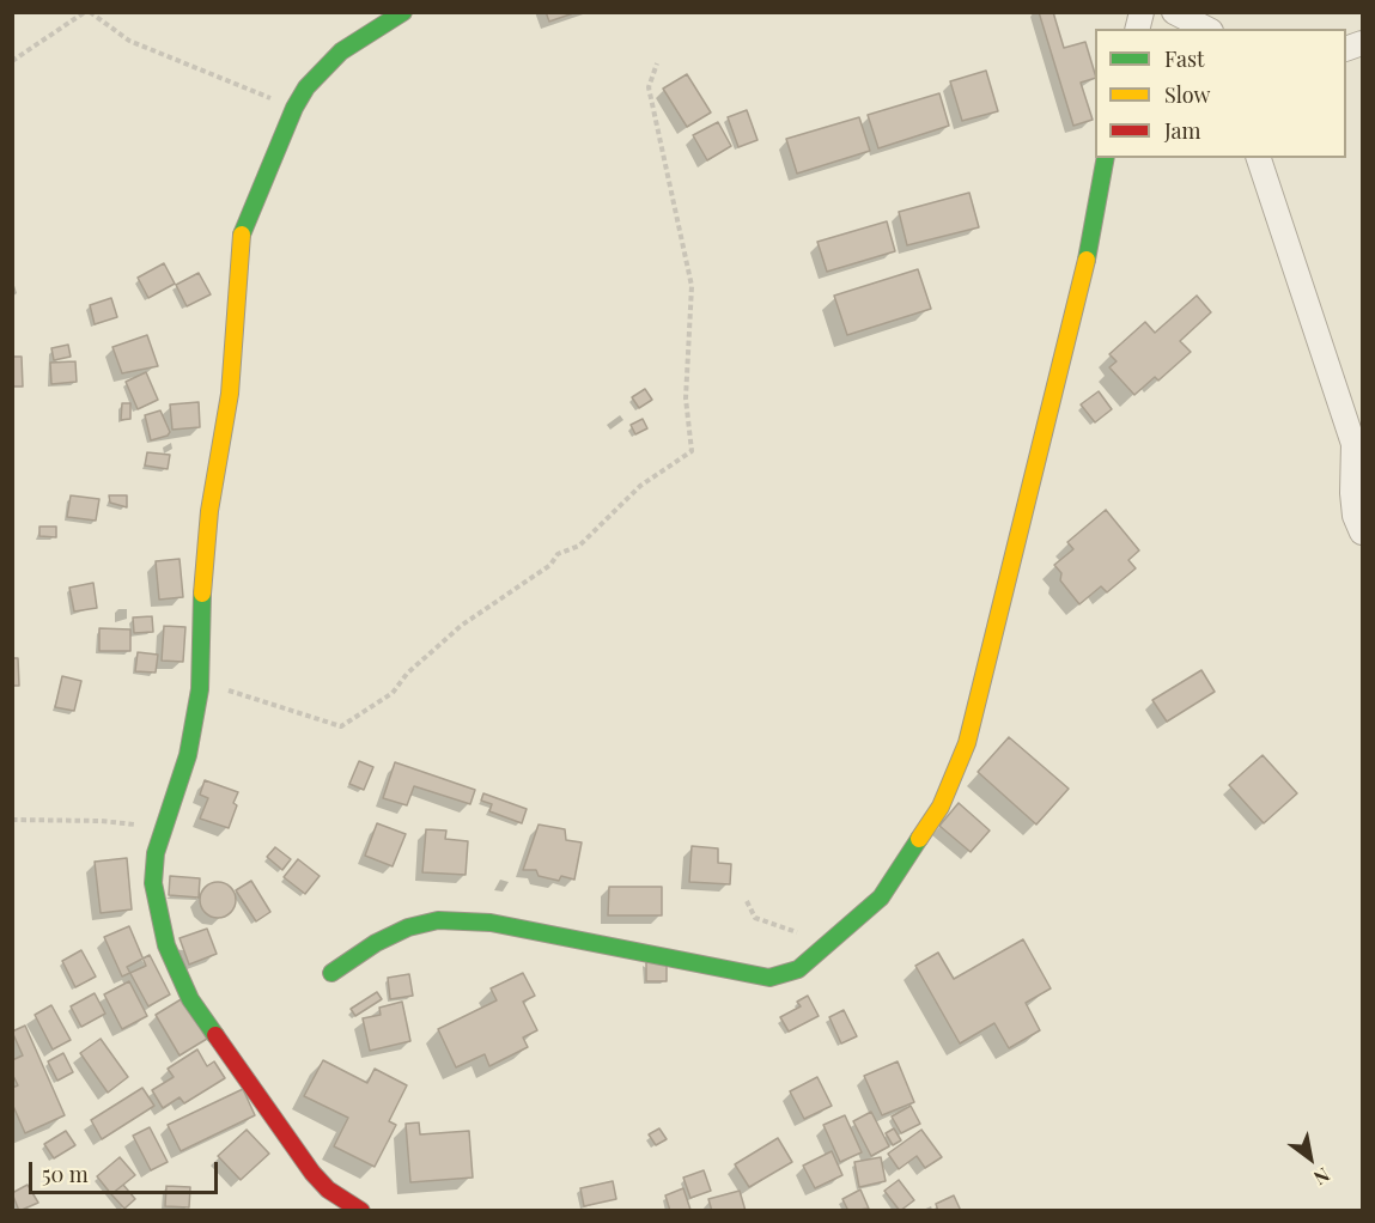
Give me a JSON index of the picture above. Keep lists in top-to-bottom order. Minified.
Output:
{"legend":["Fast","Slow","Jam"],"scale_bar":"50 m","north":"bottom right"}
